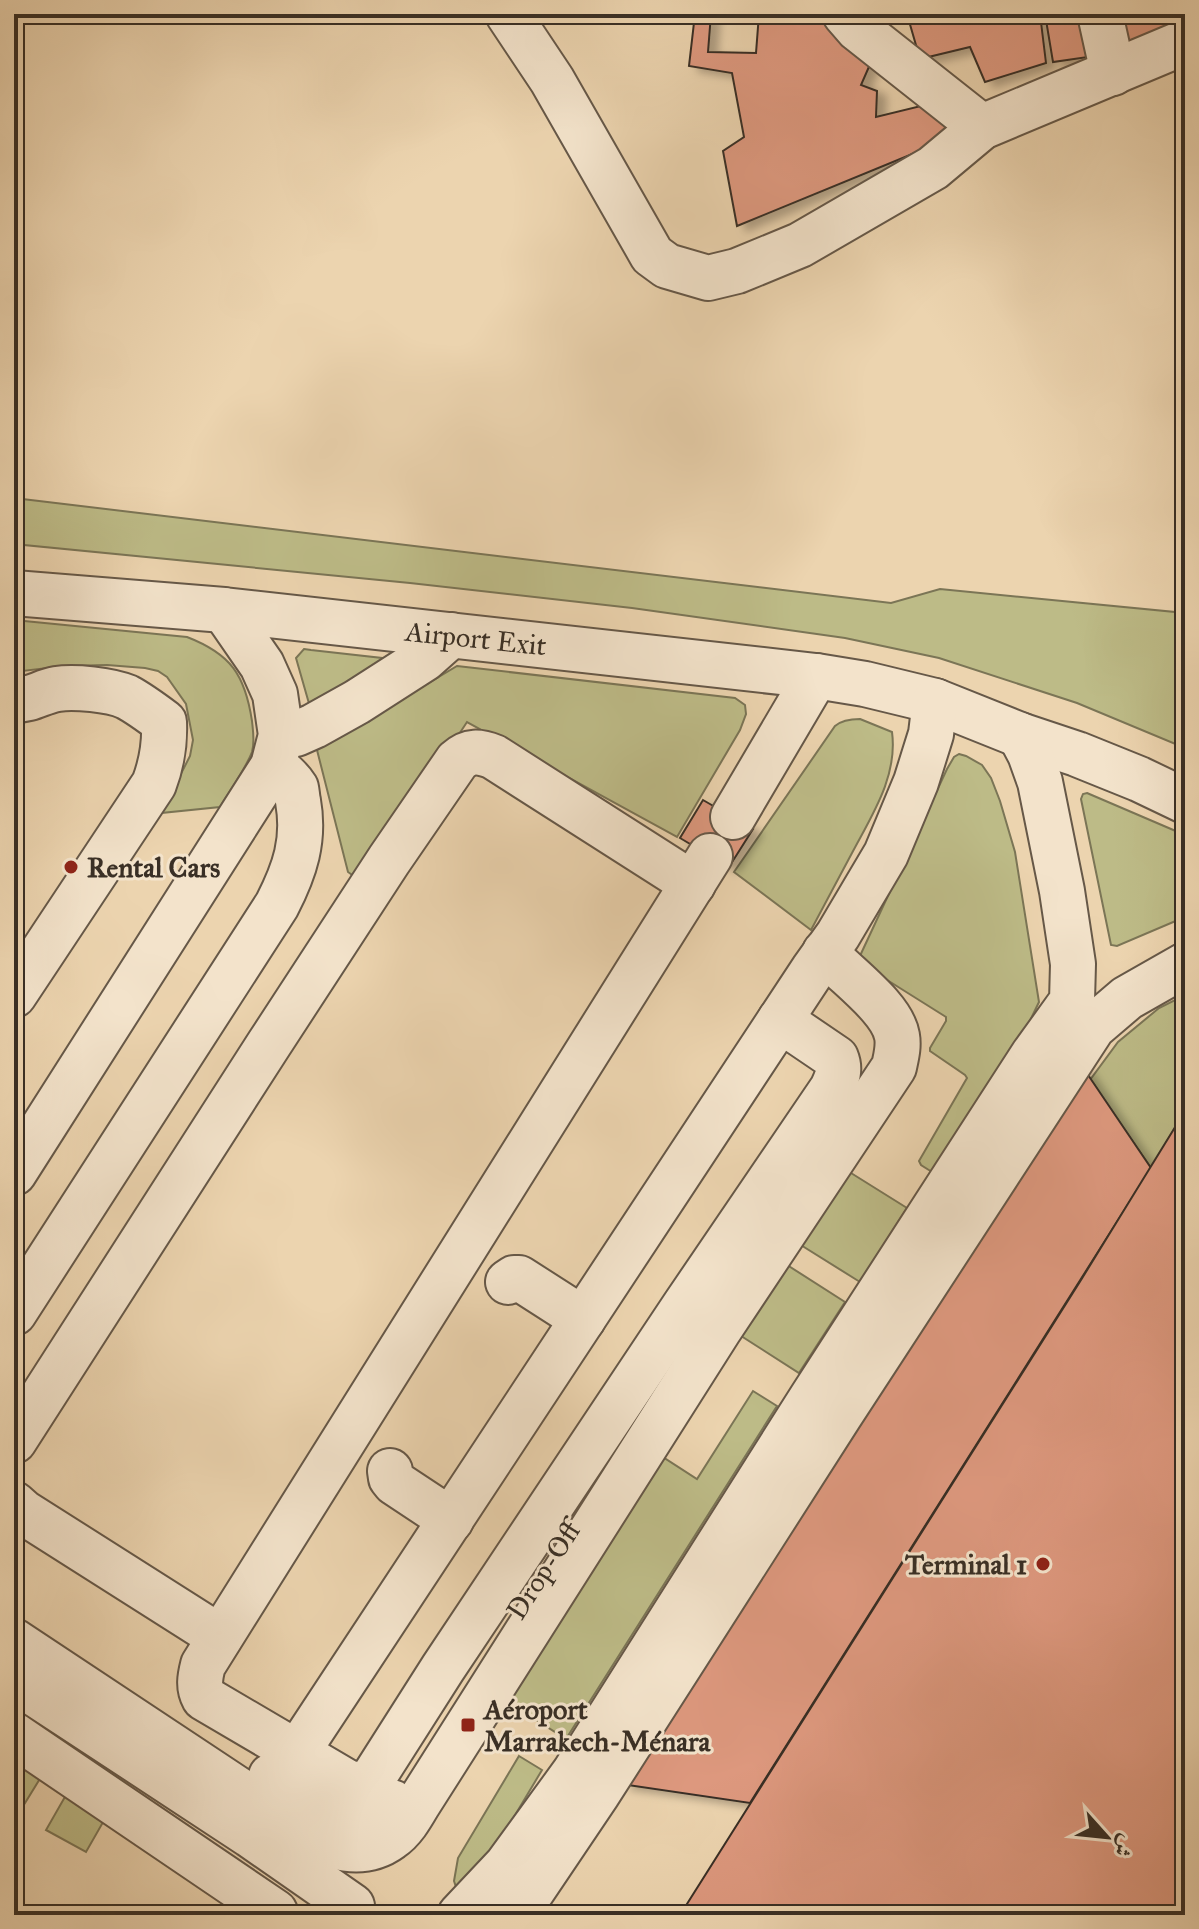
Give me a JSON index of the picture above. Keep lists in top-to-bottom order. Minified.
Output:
{"streets":{"street":["Airport Exit","Drop-Off"]},"places":{"other":["Rental Cars","Terminal 1"],"transit":["Aéroport Marrakech-Ménara"]},"north":"bottom right"}
